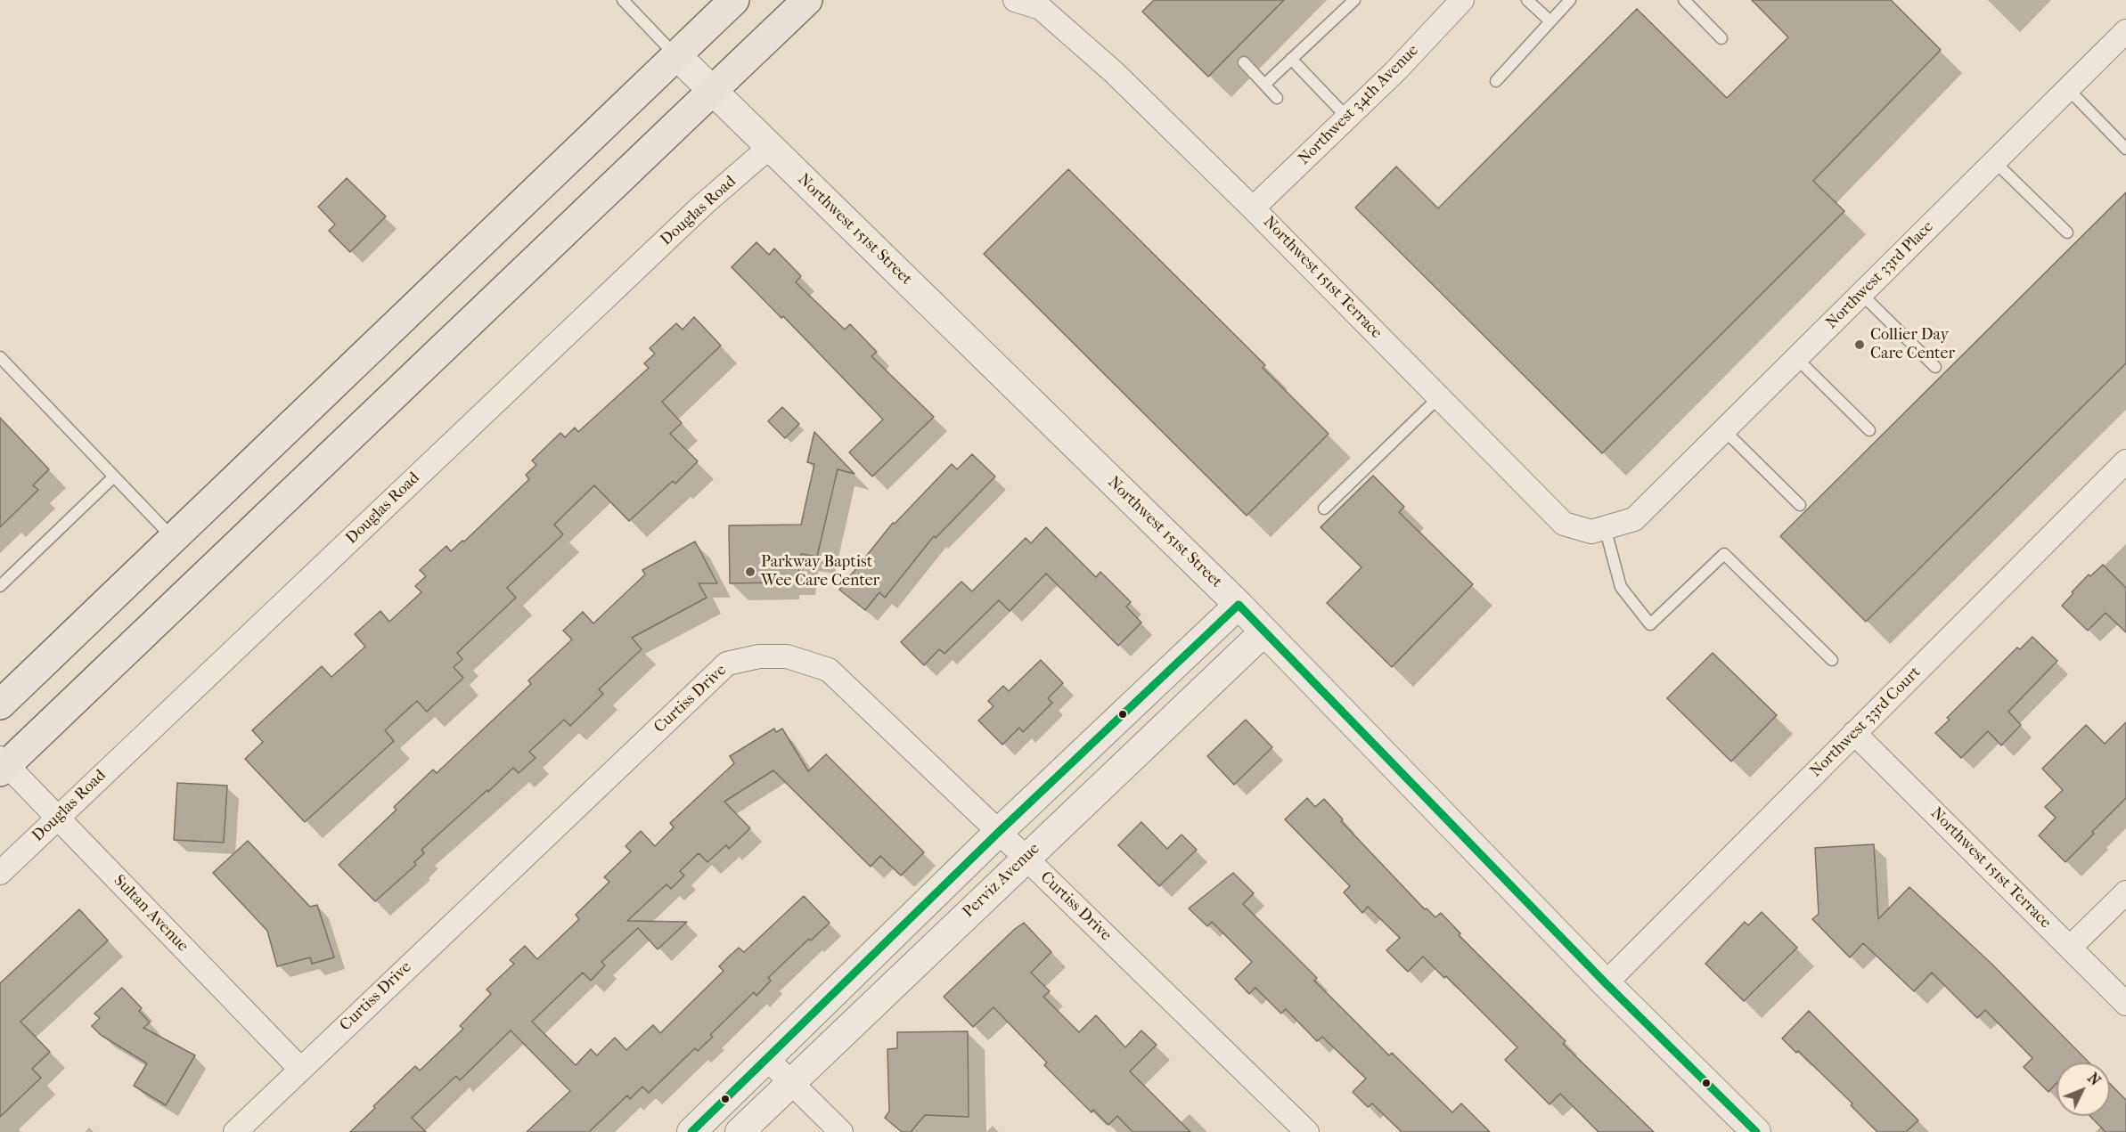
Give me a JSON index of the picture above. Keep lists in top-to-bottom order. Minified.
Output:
{"streets":{"street":["Northwest 34th Avenue","Douglas Road","Northwest 151st Street","Northwest 33rd Place","Northwest 151st Terrace","Curtiss Drive","Northwest 33rd Court","Perviz Avenue","Sultan Avenue"]},"crossings":[["Northwest 34th Avenue","Northwest 151st Terrace"],["Douglas Road","Northwest 151st Street"],["Douglas Road","Sultan Avenue"],["Northwest 151st Street","Northwest 33rd Court"],["Northwest 151st Street","Perviz Avenue"],["Northwest 33rd Place","Northwest 151st Terrace"],["Northwest 151st Terrace","Northwest 33rd Court"],["Curtiss Drive","Perviz Avenue"],["Curtiss Drive","Sultan Avenue"]],"places":["Collier Day Care Center","Parkway Baptist Wee Care Center"],"north":"top right"}
